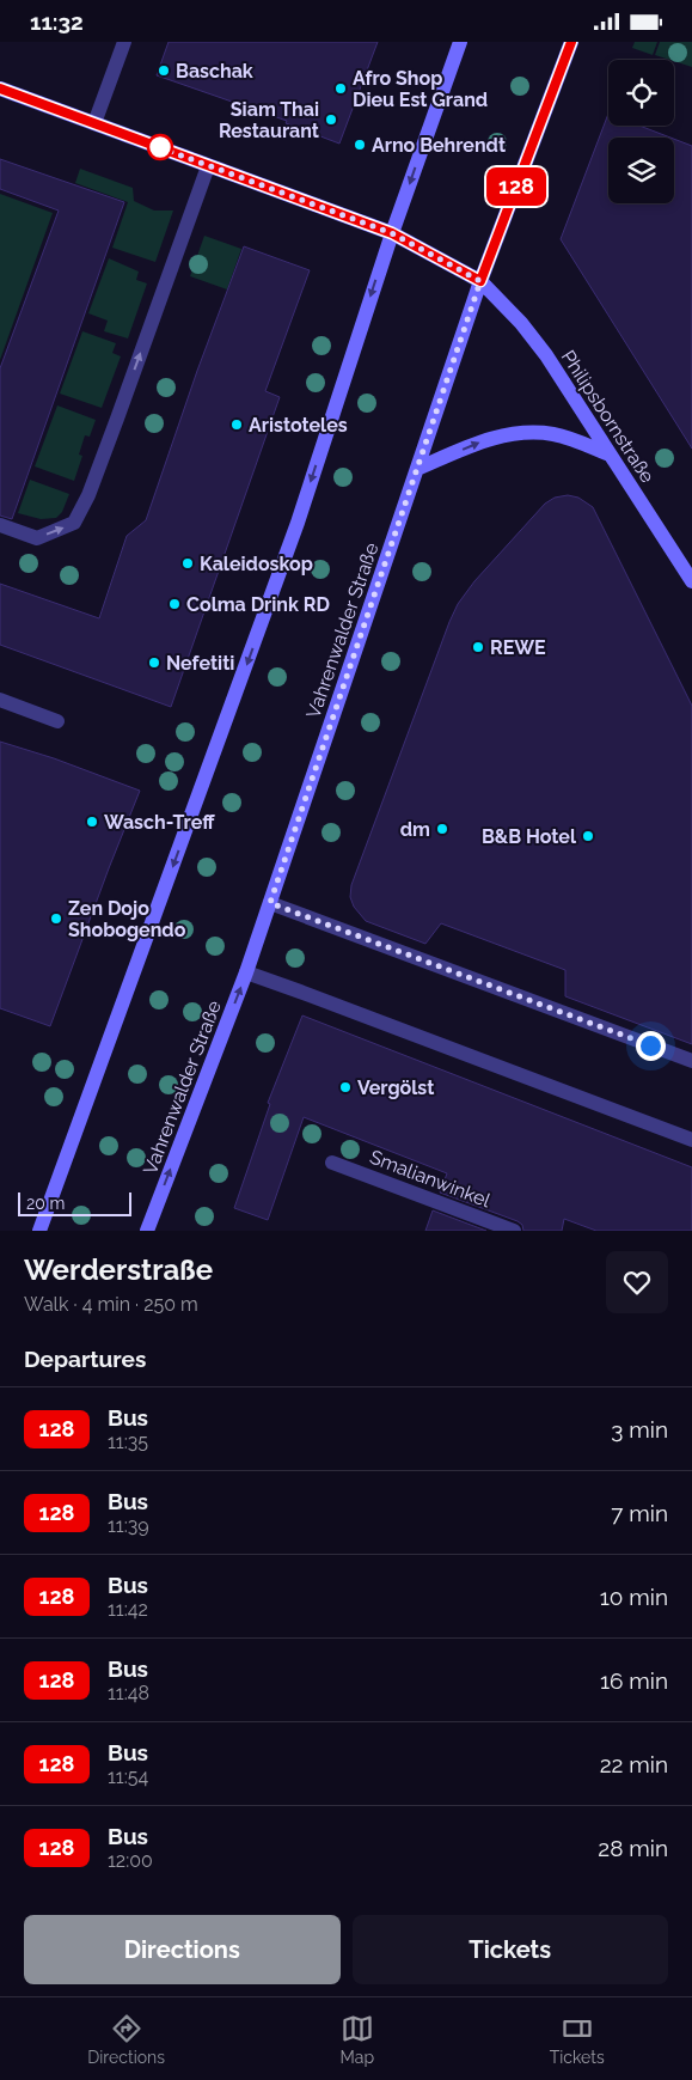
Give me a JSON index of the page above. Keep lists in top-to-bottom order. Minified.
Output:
{"streets":{"main road":["Philipsbornstraße","Vahrenwalder Straße"],"street":["Smalianwinkel"]},"crossings":[["Philipsbornstraße","Vahrenwalder Straße"]],"places":["Baschak","Afro Shop Dieu Est Grand","Siam Thai Restaurant","Arno Behrendt","Aristoteles","Kaleidoskop","Colma Drink RD","REWE","Nefetiti","Wasch-Treff","dm","B&B Hotel","Zen Dojo Shobogendo","Vergölst"],"lines":["bus line 128"],"scale_bar":"20 m","page":{"status":"11:32","on_map":"128","scale":"20 m","heading":[["Werderstraße","Walk · 4 min · 250 m"],"Departures"],"list":[{"mark":"128","name":"Bus","note":"11:35","value":"3 min"},{"mark":"128","name":"Bus","note":"11:39","value":"7 min"},{"mark":"128","name":"Bus","note":"11:42","value":"10 min"},{"mark":"128","name":"Bus","note":"11:48","value":"16 min"},{"mark":"128","name":"Bus","note":"11:54","value":"22 min"},{"mark":"128","name":"Bus","note":"12:00","value":"28 min"}],"buttons":["Directions","Tickets"],"tabs":["Directions","Map","Tickets"]}}
